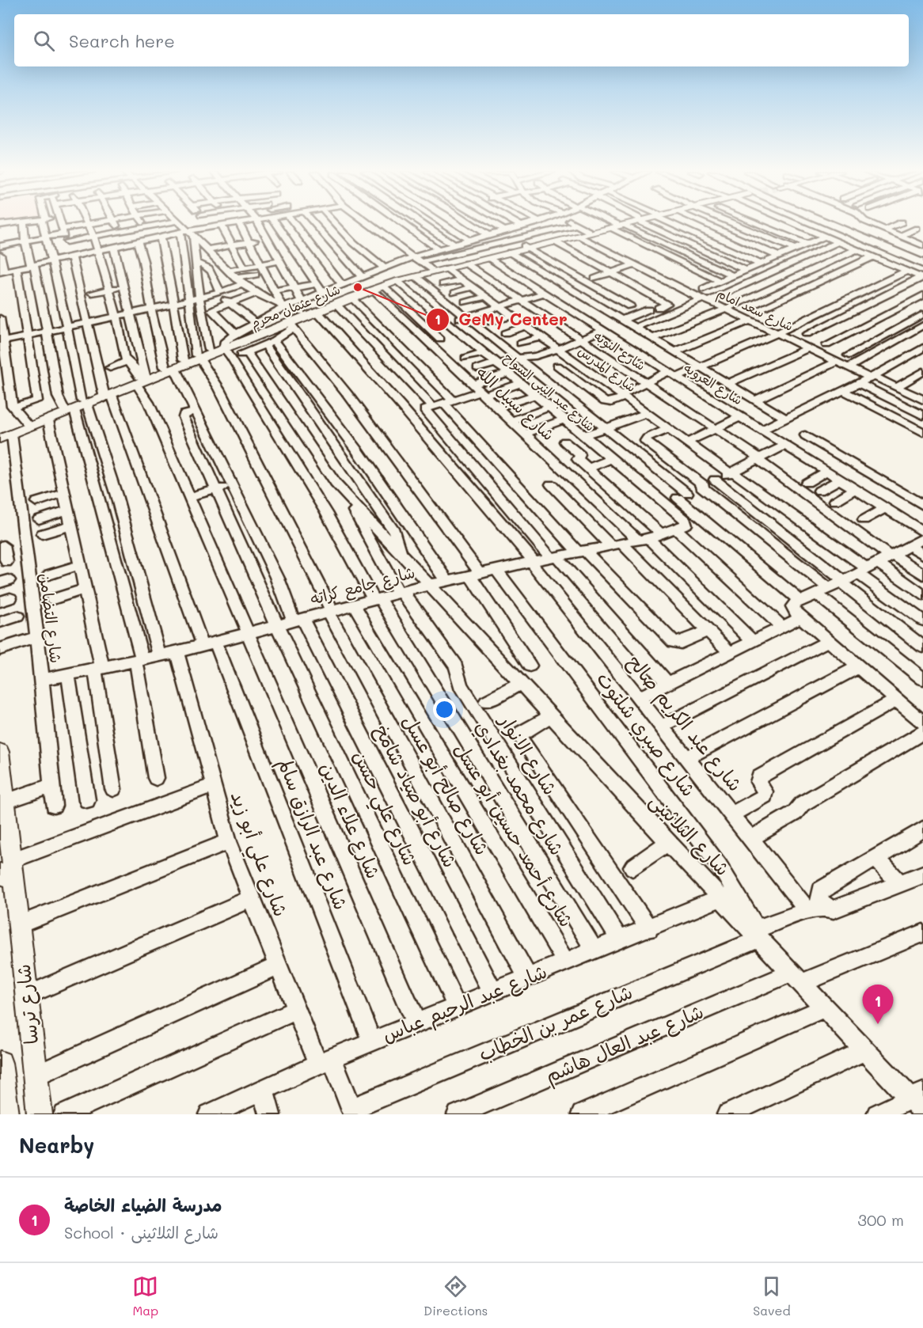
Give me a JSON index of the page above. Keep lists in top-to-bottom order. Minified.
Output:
{"streets":{"main road":["شارع عثمان محرم","شارع ترسا"],"street":["شارع سعد امام","شارع النوبه","شارع المدرس","شارع العروبه","شارع عبد النبى السواح","شارع سبيل الله","شارع جامع كراته","شارع التضامن","شارع عبد الكريم صالح","شارع صبري شلتوت","شارع الانوار","شارع صالح أبو عسل","شارع محمد بغدادي","شارع أبو صياد شامخ","شارع علي حسن","شارع علاء الدين","شارع عبد الرازق سالم","شارع أحمد حسين أبو عسل","شارع الثلاثينى","شارع علي أبو زيد","شارع عبد الرحيم عباس","شارع عمر بن الخطاب","شارع عبد العال هاشم"]},"crossings":[["شارع عثمان محرم","شارع سعد امام"],["شارع عثمان محرم","شارع النوبه"],["شارع عثمان محرم","شارع المدرس"],["شارع عثمان محرم","شارع العروبه"],["شارع عثمان محرم","شارع عبد النبى السواح"],["شارع عثمان محرم","شارع سبيل الله"],["شارع عثمان محرم","شارع التضامن"],["شارع عثمان محرم","شارع عبد الكريم صالح"],["شارع عثمان محرم","شارع صالح أبو عسل"],["شارع عثمان محرم","شارع محمد بغدادي"],["شارع عثمان محرم","شارع أبو صياد شامخ"],["شارع عثمان محرم","شارع علاء الدين"],["شارع عثمان محرم","شارع عبد الرازق سالم"],["شارع عبد النبى السواح","شارع جامع كراته"],["شارع سبيل الله","شارع جامع كراته"],["شارع جامع كراته","شارع التضامن"],["شارع جامع كراته","شارع عبد الكريم صالح"],["شارع جامع كراته","شارع صبري شلتوت"],["شارع جامع كراته","شارع الانوار"],["شارع جامع كراته","شارع صالح أبو عسل"],["شارع جامع كراته","شارع محمد بغدادي"],["شارع جامع كراته","شارع أبو صياد شامخ"],["شارع جامع كراته","شارع علي حسن"],["شارع جامع كراته","شارع علاء الدين"],["شارع جامع كراته","شارع عبد الرازق سالم"],["شارع جامع كراته","شارع أحمد حسين أبو عسل"],["شارع جامع كراته","شارع الثلاثينى"],["شارع جامع كراته","شارع علي أبو زيد"],["شارع عبد الكريم صالح","شارع عمر بن الخطاب"],["شارع صبري شلتوت","شارع الثلاثينى"],["شارع صبري شلتوت","شارع عمر بن الخطاب"],["شارع الانوار","شارع الثلاثينى"],["شارع الانوار","شارع عبد الرحيم عباس"],["شارع صالح أبو عسل","شارع عبد الرحيم عباس"],["شارع محمد بغدادي","شارع عبد الرحيم عباس"],["شارع أبو صياد شامخ","شارع علي حسن"],["شارع أبو صياد شامخ","شارع عبد الرحيم عباس"],["شارع علي حسن","شارع عبد الرحيم عباس"],["شارع علاء الدين","شارع عبد الرحيم عباس"],["شارع عبد الرازق سالم","شارع عبد الرحيم عباس"],["شارع أحمد حسين أبو عسل","شارع عبد الرحيم عباس"],["شارع الثلاثينى","شارع عبد الرحيم عباس"],["شارع الثلاثينى","شارع عمر بن الخطاب"],["شارع الثلاثينى","شارع عبد العال هاشم"],["شارع علي أبو زيد","شارع عبد الرحيم عباس"],["شارع علي أبو زيد","شارع عمر بن الخطاب"]],"places":["GeMy Center"],"page":{"search":"Search here","pins":"1","heading":"Nearby","list":[{"mark":"1","name":"مدرسة الضياء الخاصة","note":"School · شارع الثلاثينى","value":"300 m"}],"nav":["Map","Directions","Saved"]}}
